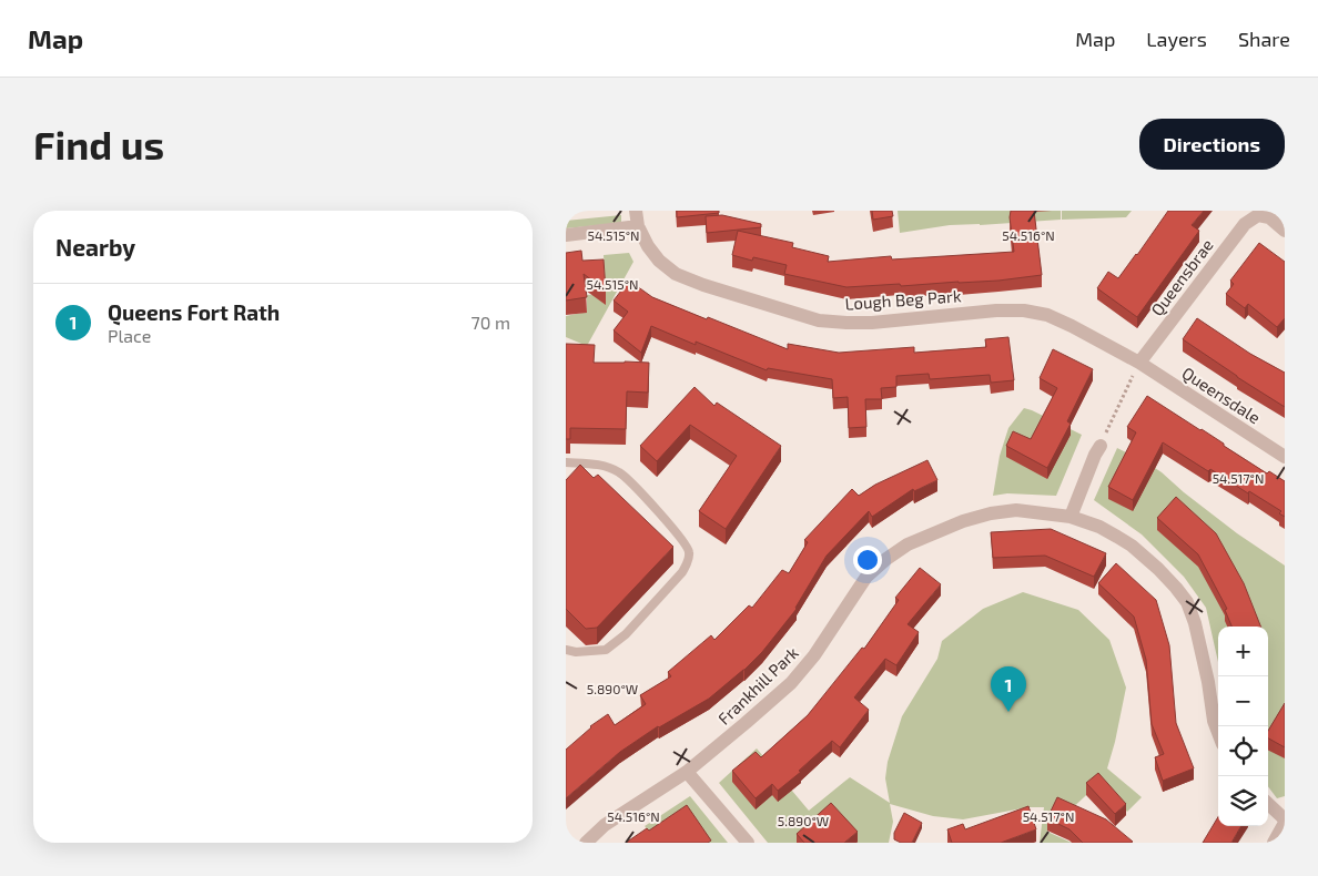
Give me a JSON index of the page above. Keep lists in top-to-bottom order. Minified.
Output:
{"streets":{"street":["Queensbrae","Lough Beg Park","Queensdale","Frankhill Park"]},"crossings":[["Queensbrae","Lough Beg Park"],["Queensbrae","Queensdale"],["Lough Beg Park","Queensdale"]],"page":{"header":"Map","nav":["Map","Layers","Share"],"buttons":"Directions","title":"Find us","heading":"Nearby","list":[{"mark":"1","name":"Queens Fort Rath","note":"Place","value":"70 m"}],"map_buttons":["+","−"],"pins":"1"},"coordinates":["54.516°N","54.515°N","54.517°N","5.890°W"]}
